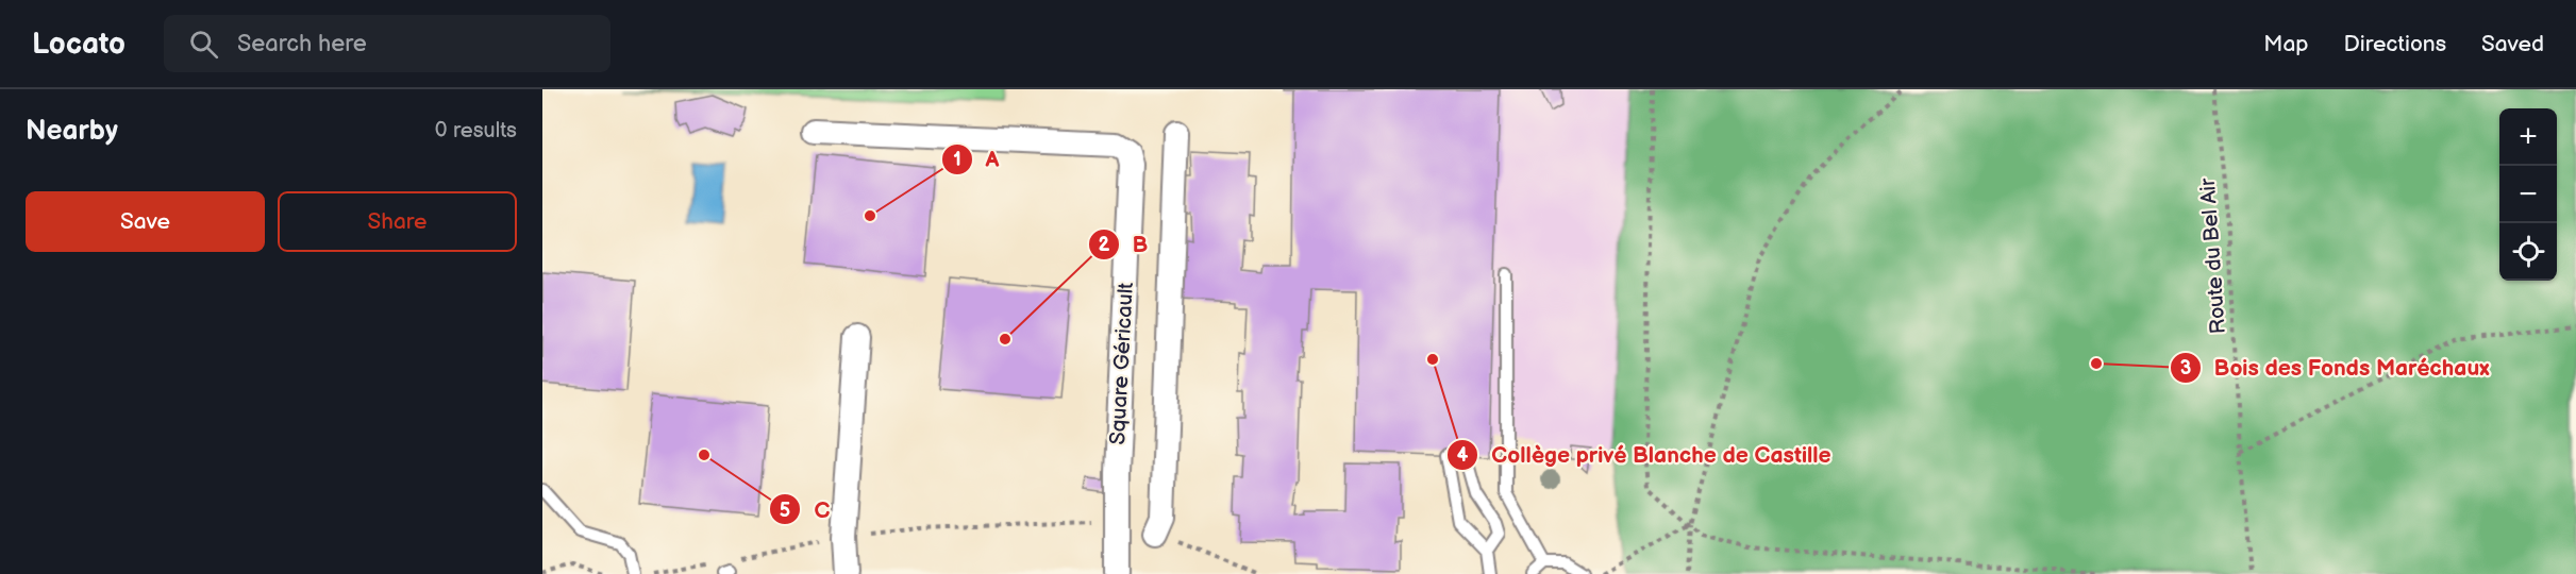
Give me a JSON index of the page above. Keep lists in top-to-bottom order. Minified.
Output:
{"streets":{"street":["Square Géricault"],"path":["Route du Bel Air"]},"places":["A","B","Collège privé Blanche de Castille","Bois des Fonds Maréchaux","C"],"page":{"header":"Locato","search":"Search here","nav":["Map","Directions","Saved"],"heading":["Nearby","0 results"],"map_buttons":["+","−"],"buttons":["Save","Share"]}}
